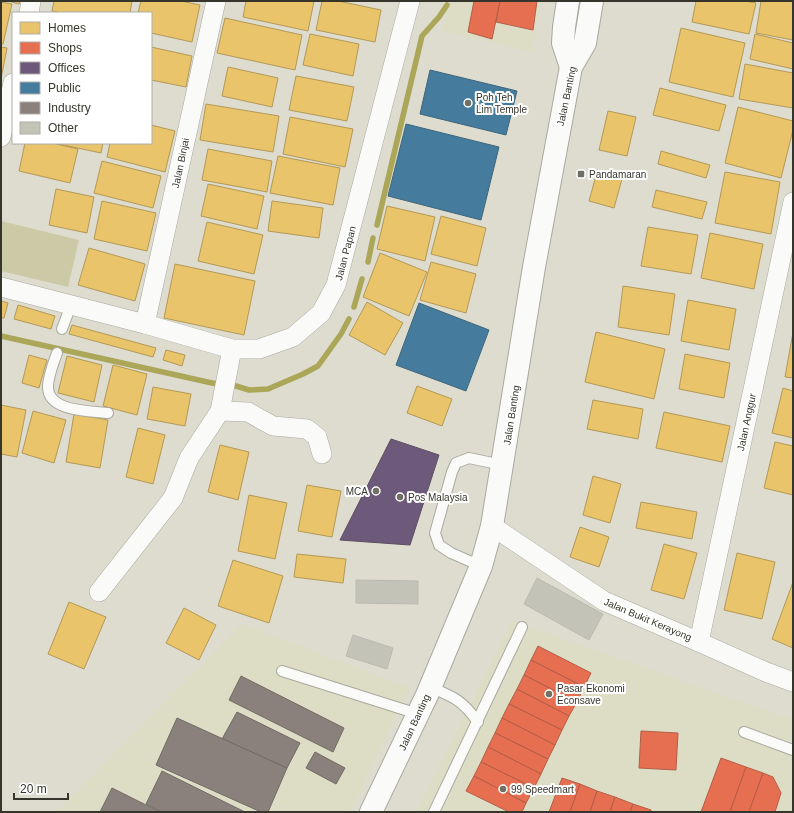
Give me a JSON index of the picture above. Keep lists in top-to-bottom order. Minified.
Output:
{"streets":{"main road":["Jalan Banting"],"street":["Jalan Binjai","Jalan Papan","Jalan Anggur","Jalan Bukit Kerayong"]},"crossings":[["Jalan Banting","Jalan Bukit Kerayong"],["Jalan Binjai","Jalan Papan"],["Jalan Anggur","Jalan Bukit Kerayong"]],"places":{"other":["Poh Teh Lim Temple","MCA","Pos Malaysia","Pasar Ekonomi Econsave","99 Speedmart"],"transit":["Pandamaran"]},"legend":["Homes","Shops","Offices","Public","Industry","Other"],"scale_bar":"20 m"}
